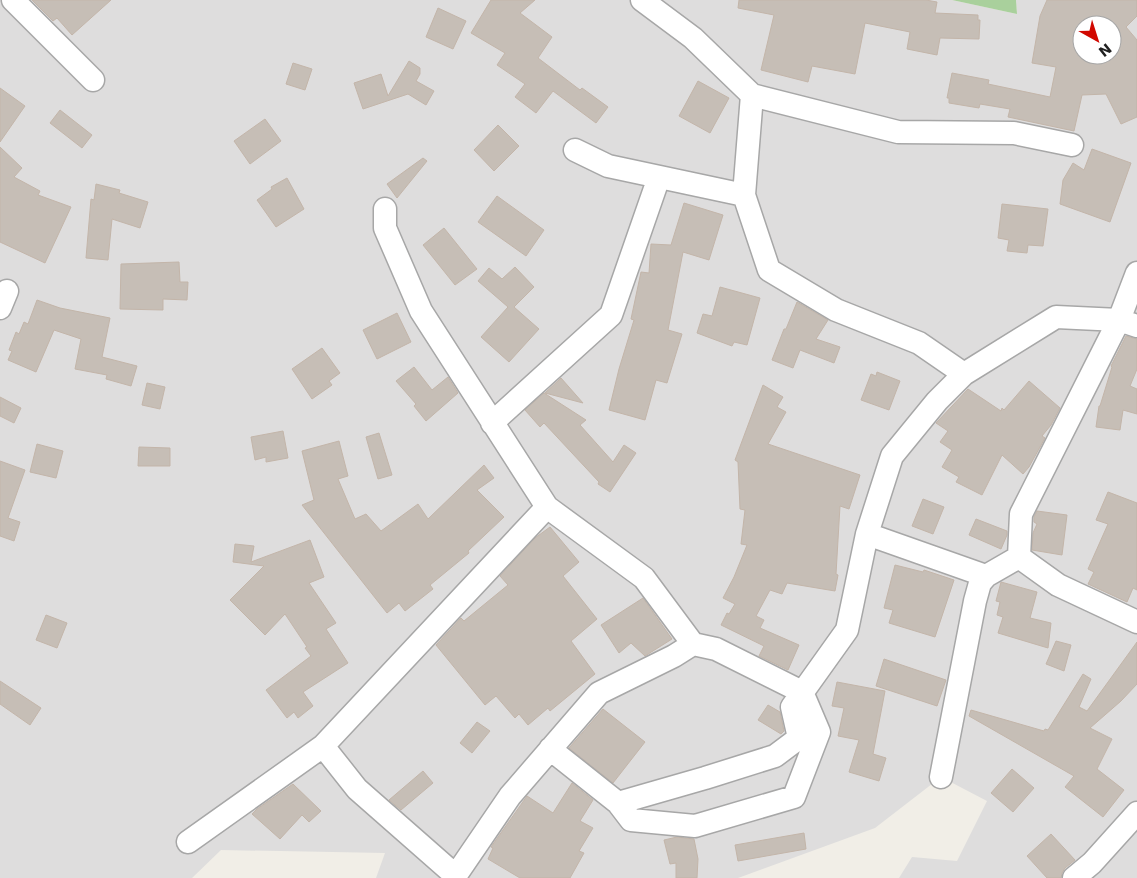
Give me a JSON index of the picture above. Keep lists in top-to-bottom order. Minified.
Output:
{"north":"bottom right"}
